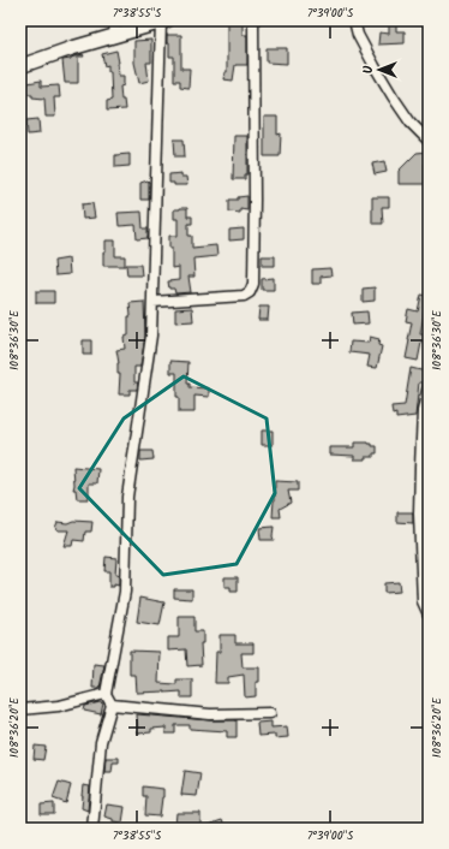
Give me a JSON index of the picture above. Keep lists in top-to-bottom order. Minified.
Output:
{"north":"left","coordinates":["7°38'55\"S","7°39'00\"S","108°36'30\"E","108°36'20\"E"]}
